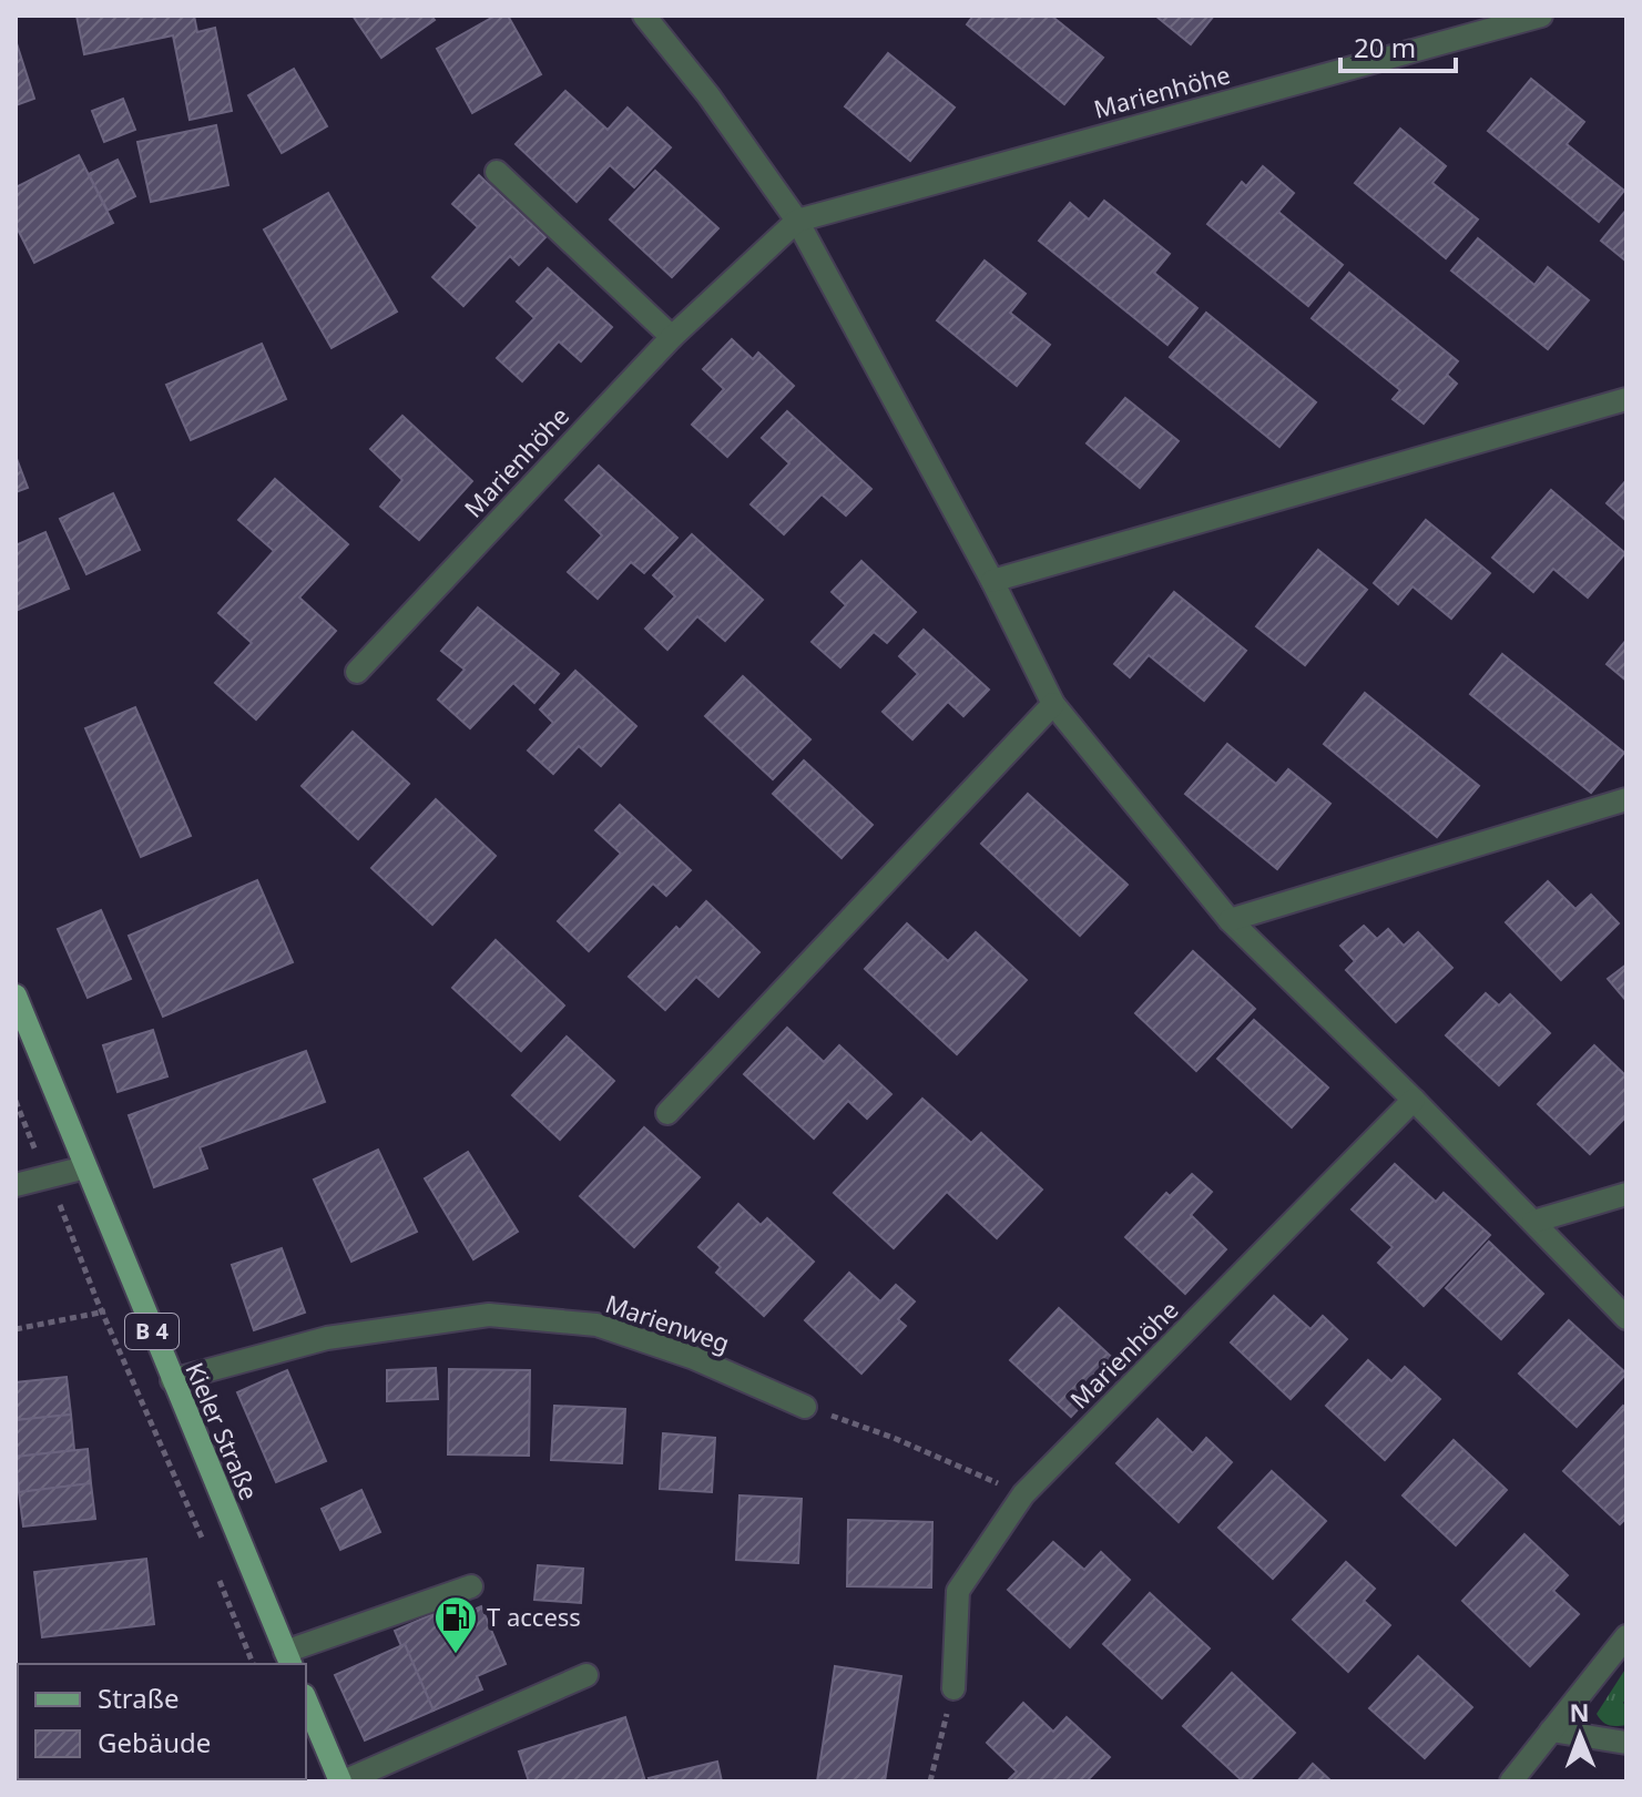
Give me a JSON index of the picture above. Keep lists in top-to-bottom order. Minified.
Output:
{"streets":{"main road":["B 4","Kieler Straße"],"street":["Marienhöhe","Marienweg"]},"crossings":[["Marienweg","Kieler Straße"]],"places":{"fuel station":["T access"]},"legend":["Straße","Gebäude"],"scale_bar":"20 m","north":"top"}
